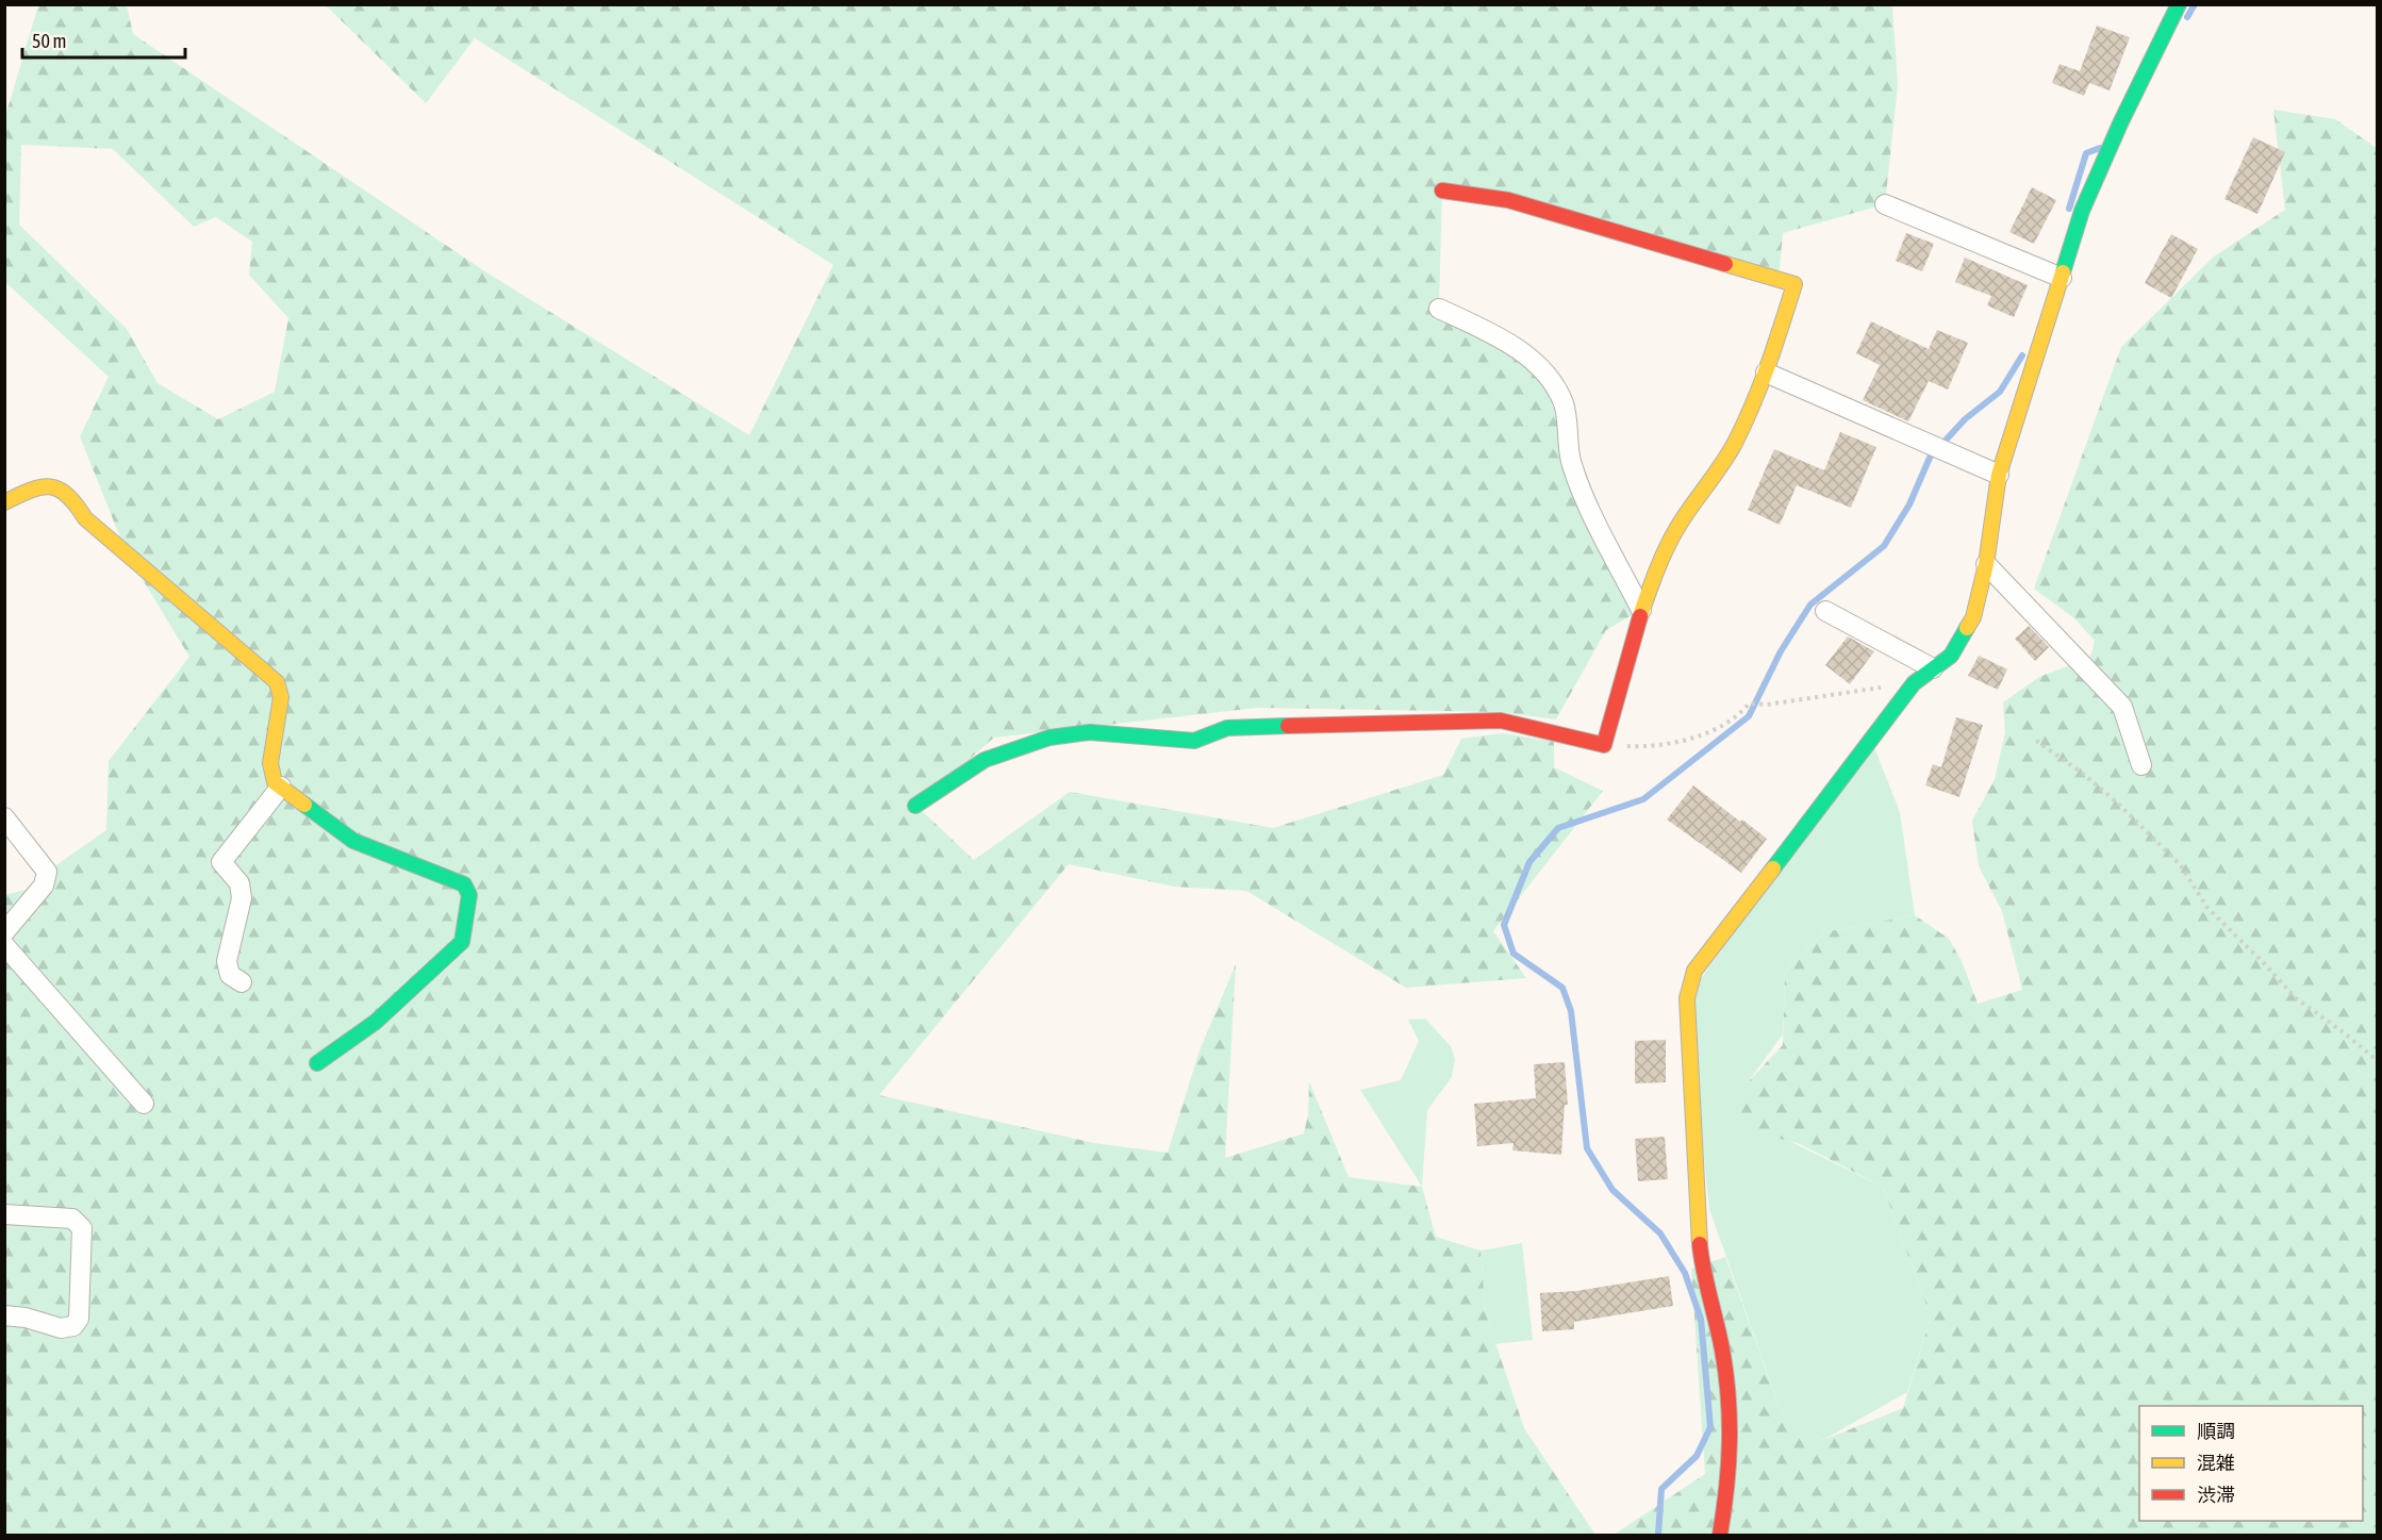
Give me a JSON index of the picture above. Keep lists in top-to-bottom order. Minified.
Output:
{"legend":["順調","混雑","渋滞"],"scale_bar":"50 m"}
